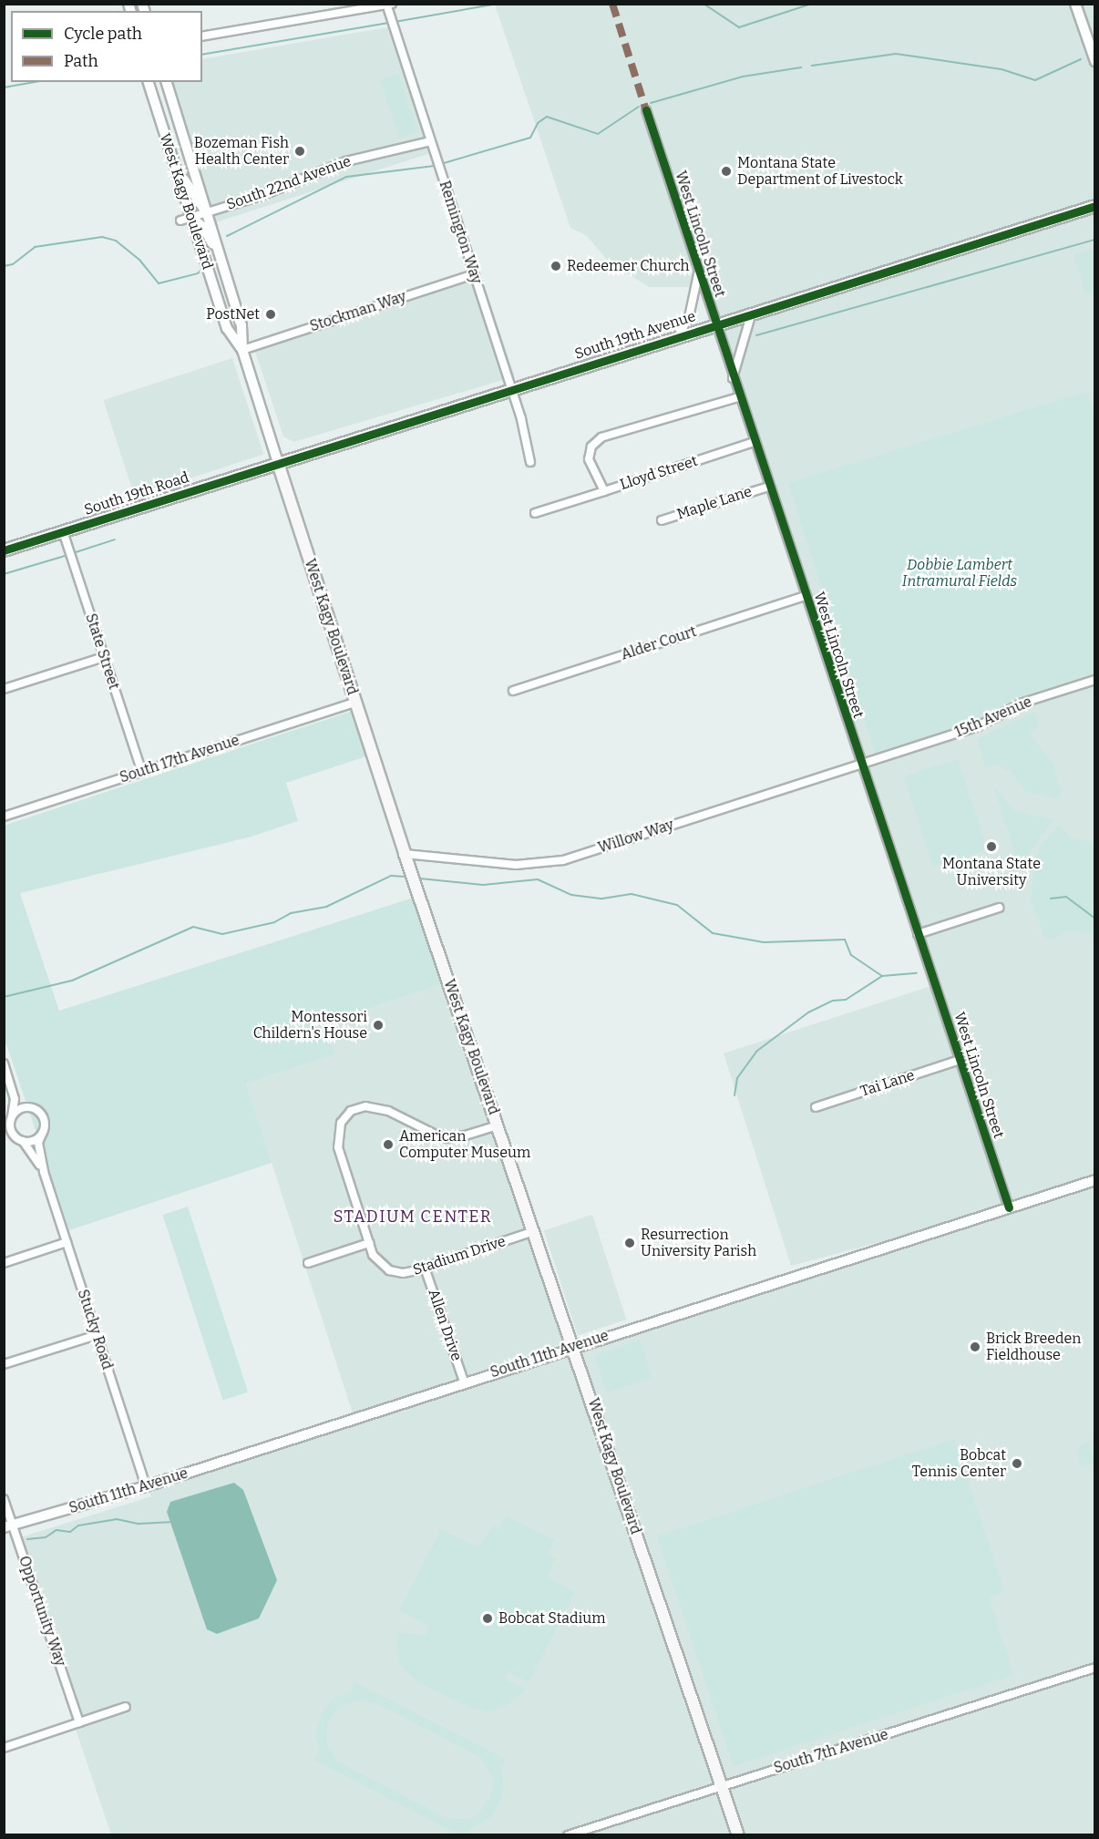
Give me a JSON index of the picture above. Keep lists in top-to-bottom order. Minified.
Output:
{"streets":{"main road":["West Kagy Boulevard","South 19th Avenue","South 19th Road"],"street":["South 22nd Avenue","Remington Way","West Lincoln Street","Stockman Way","Lloyd Street","Maple Lane","Alder Court","State Street","15th Avenue","South 17th Avenue","Willow Way","Tai Lane","Stadium Drive","Allen Drive","Stucky Road","South 11th Avenue","Opportunity Way","South 7th Avenue"]},"crossings":[["South 22nd Avenue","West Kagy Boulevard"],["South 22nd Avenue","Remington Way"],["West Kagy Boulevard","Stockman Way"],["West Kagy Boulevard","South 19th Avenue"],["West Kagy Boulevard","South 19th Road"],["West Kagy Boulevard","South 17th Avenue"],["West Kagy Boulevard","Willow Way"],["West Kagy Boulevard","Stadium Drive"],["West Kagy Boulevard","South 11th Avenue"],["West Kagy Boulevard","South 7th Avenue"],["Remington Way","Stockman Way"],["Remington Way","South 19th Avenue"],["West Lincoln Street","South 19th Avenue"],["West Lincoln Street","Lloyd Street"],["West Lincoln Street","Maple Lane"],["West Lincoln Street","Alder Court"],["West Lincoln Street","15th Avenue"],["West Lincoln Street","Willow Way"],["West Lincoln Street","Tai Lane"],["West Lincoln Street","South 11th Avenue"],["South 19th Avenue","South 19th Road"],["South 19th Road","State Street"],["State Street","South 17th Avenue"],["15th Avenue","Willow Way"],["Stadium Drive","Allen Drive"],["Allen Drive","South 11th Avenue"],["Stucky Road","South 11th Avenue"],["South 11th Avenue","Opportunity Way"]],"districts":["STADIUM CENTER"],"parks":["Dobbie Lambert Intramural Fields"],"places":["Bozeman Fish Health Center","Montana State Department of Livestock","Redeemer Church","PostNet","Montana State University","Montessori Childern's House","American Computer Museum","Resurrection University Parish","Brick Breeden Fieldhouse","Bobcat Tennis Center","Bobcat Stadium"],"legend":["Cycle path","Path"]}
